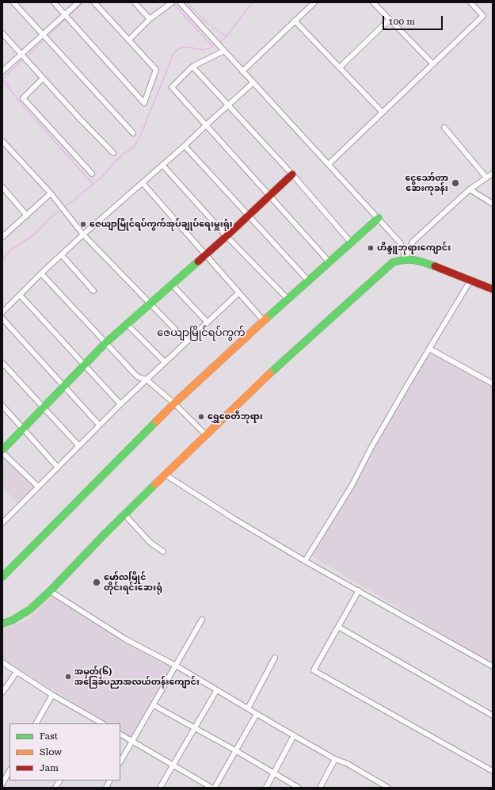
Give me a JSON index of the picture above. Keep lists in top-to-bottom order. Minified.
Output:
{"districts":["ဇေယျာမြိုင်ရပ်ကွက်"],"places":["ငွေသော်တာ ဆေးကုခန်း","ဇေယျာမြိုင်ရပ်ကွက်အုပ်ချုပ်ရေးမှူးရုံး","ဟိန္ဒူဘုရားကျောင်း","ရွှေစေတီဘုရား","မော်လမြိုင် တိုင်းရင်းဆေးရုံ","အမှတ်(၆) အခြေခံပညာအလယ်တန်းကျောင်း"],"legend":["Fast","Slow","Jam"],"scale_bar":"100 m"}
